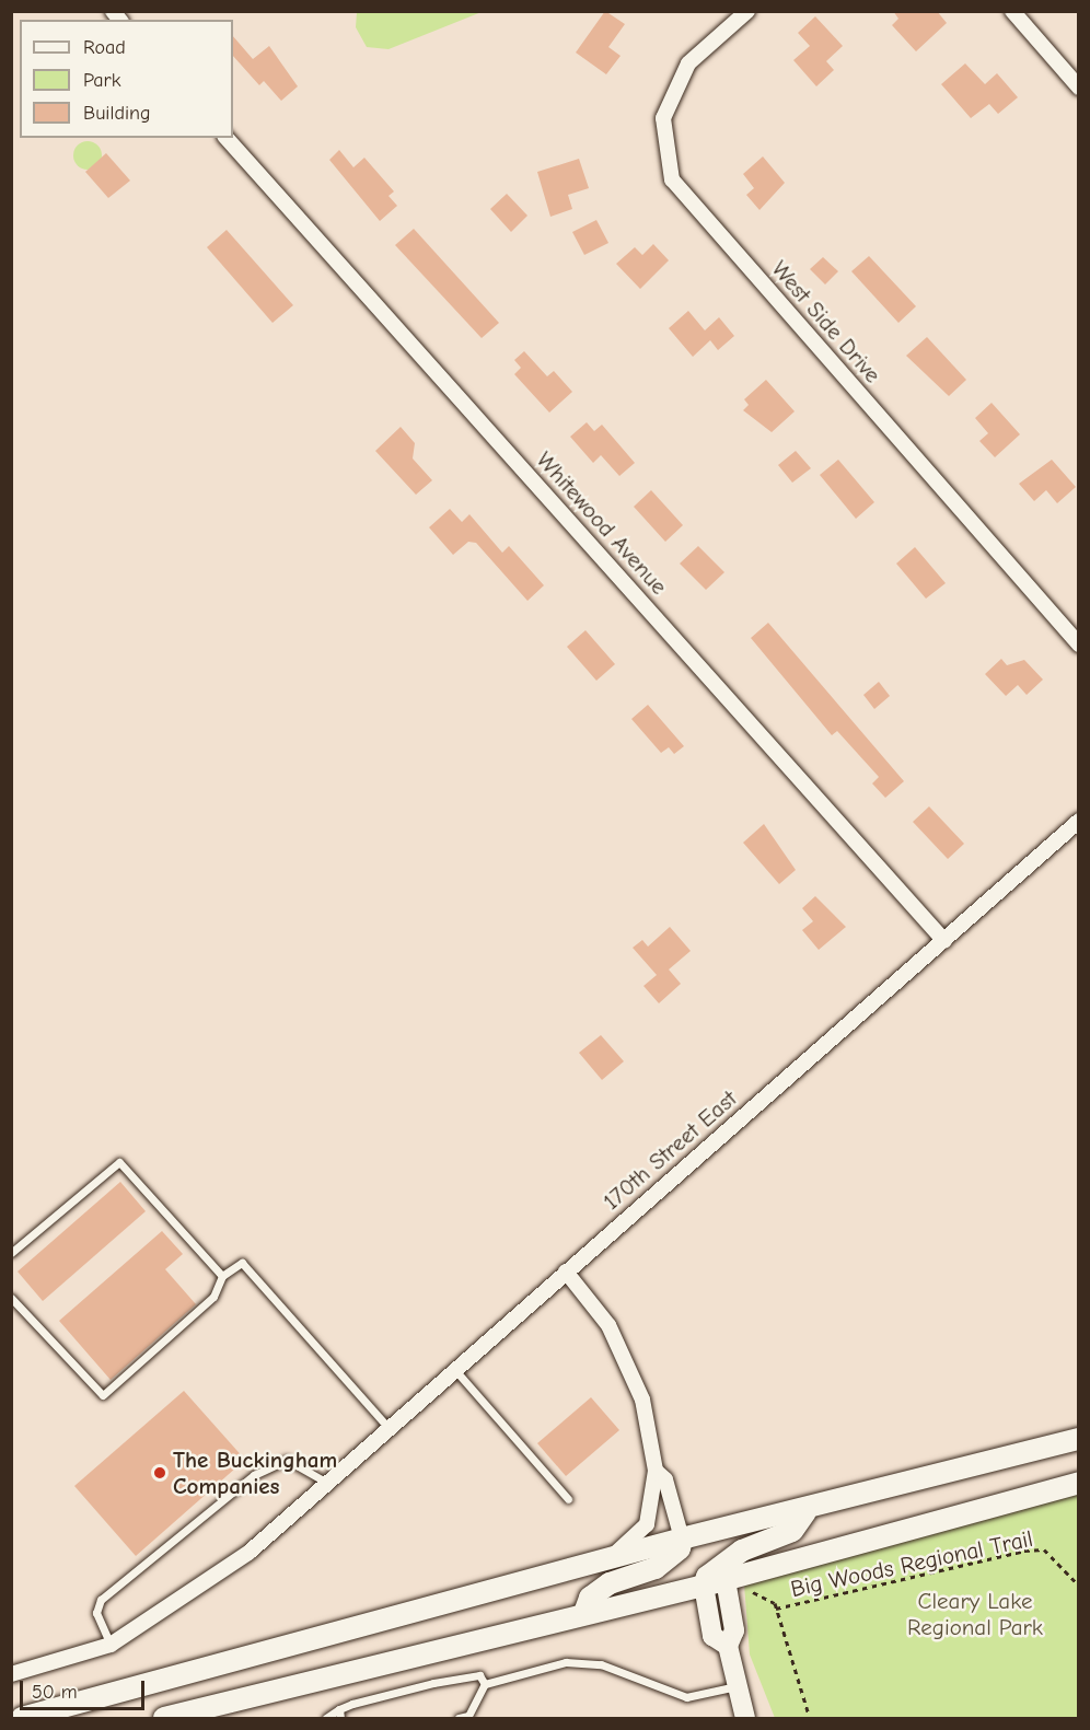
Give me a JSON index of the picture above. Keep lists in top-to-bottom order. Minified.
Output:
{"streets":{"street":["West Side Drive","Whitewood Avenue","170th Street East"],"path":["Big Woods Regional Trail"]},"crossings":[["Whitewood Avenue","170th Street East"]],"parks":["Cleary Lake Regional Park"],"places":["The Buckingham Companies"],"legend":["Road","Park","Building"],"scale_bar":"50 m"}
